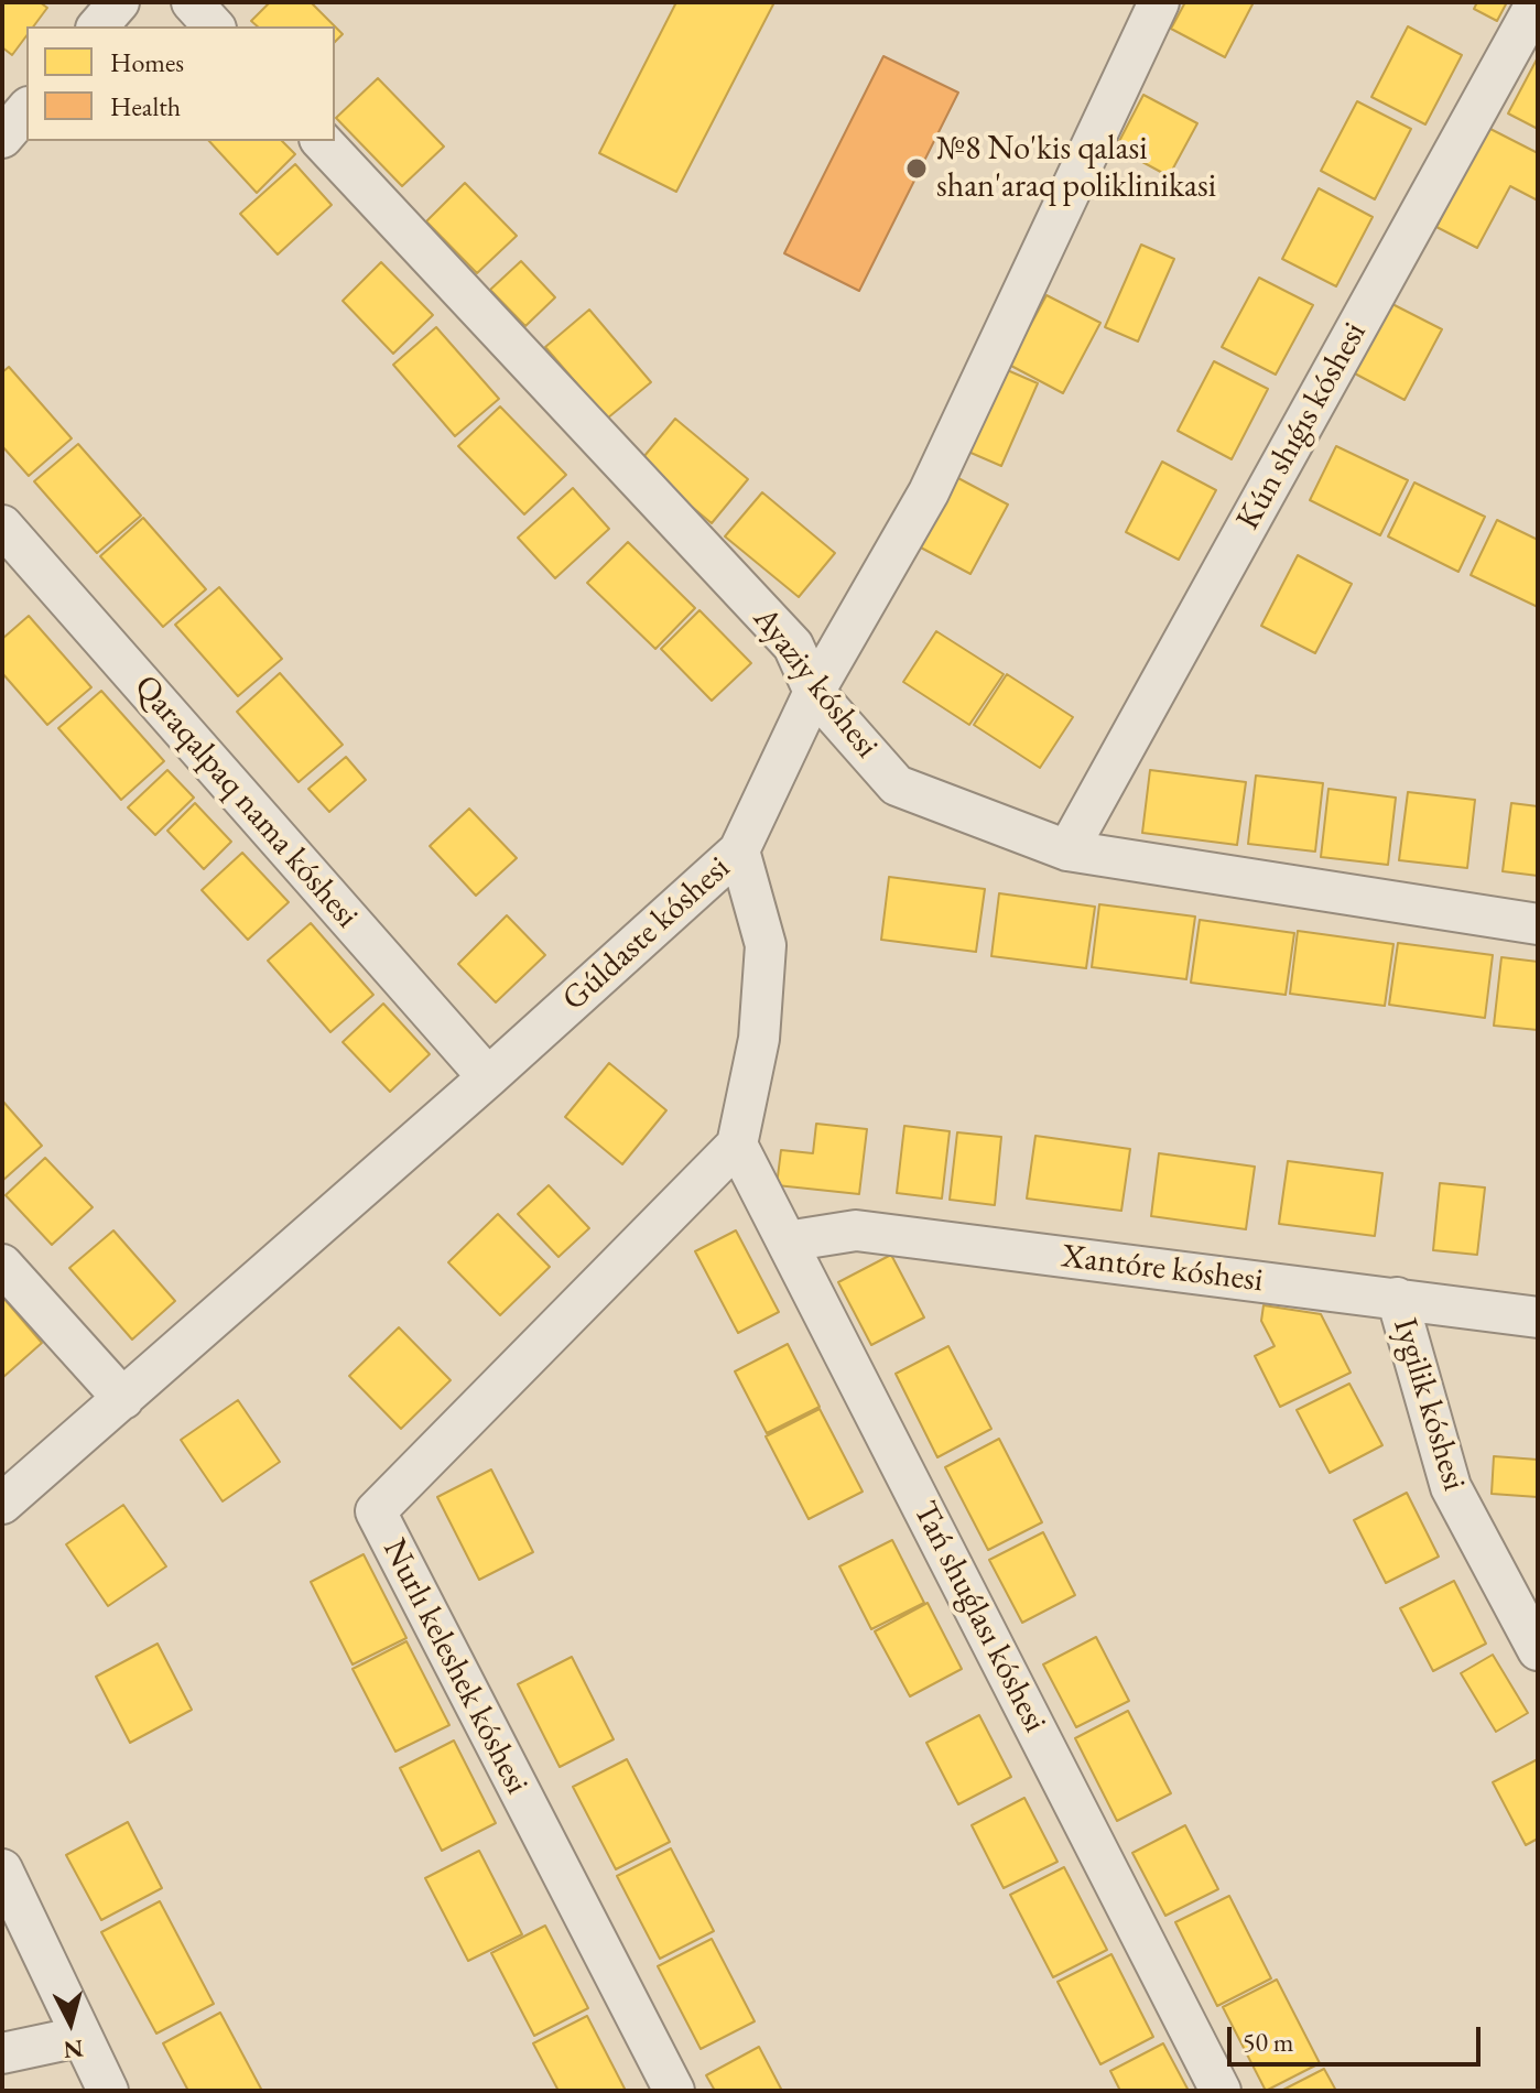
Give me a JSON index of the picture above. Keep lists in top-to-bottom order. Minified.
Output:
{"streets":{"street":["Kún shıǵıs kóshesi","Ayaziy kóshesi","Qaraqalpaq nama kóshesi","Gúldaste kóshesi","Xantóre kóshesi","Iygilik kóshesi","Tań shuǵlası kóshesi","Nurlı keleshek kóshesi"]},"crossings":[["Kún shıǵıs kóshesi","Ayaziy kóshesi"],["Ayaziy kóshesi","Gúldaste kóshesi"],["Qaraqalpaq nama kóshesi","Gúldaste kóshesi"],["Xantóre kóshesi","Iygilik kóshesi"],["Xantóre kóshesi","Tań shuǵlası kóshesi"],["Tań shuǵlası kóshesi","Nurlı keleshek kóshesi"]],"places":["№8 No'kis qalasi shan'araq poliklinikasi"],"legend":["Homes","Health"],"scale_bar":"50 m","north":"bottom"}
